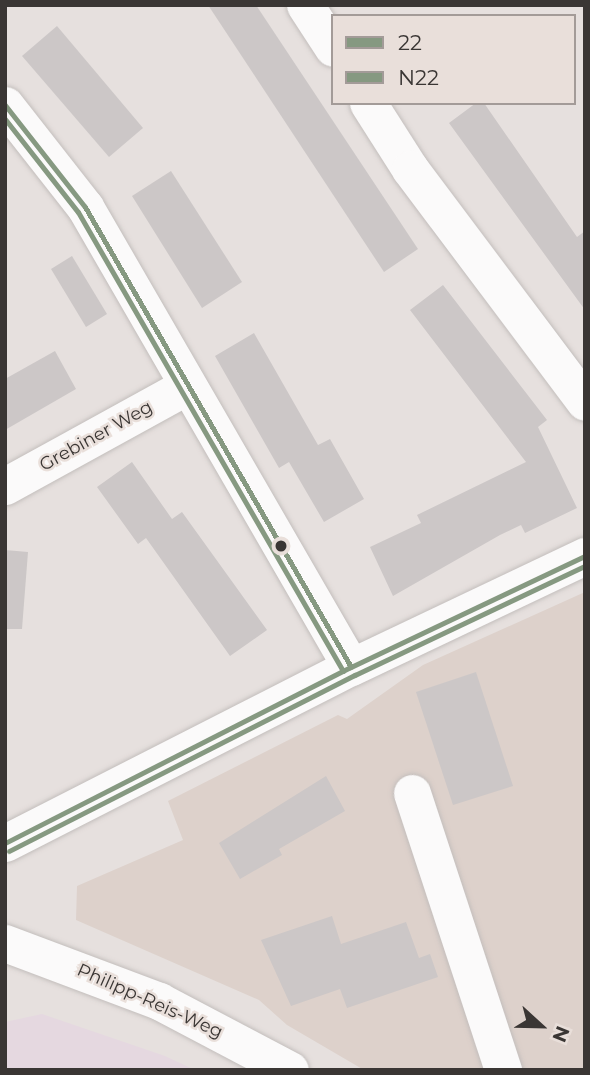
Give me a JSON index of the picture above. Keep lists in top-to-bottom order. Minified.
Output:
{"streets":{"street":["Grebiner Weg","Philipp-Reis-Weg"]},"lines":["transit line 22","transit line N22"],"legend":["22","N22"],"north":"right"}
